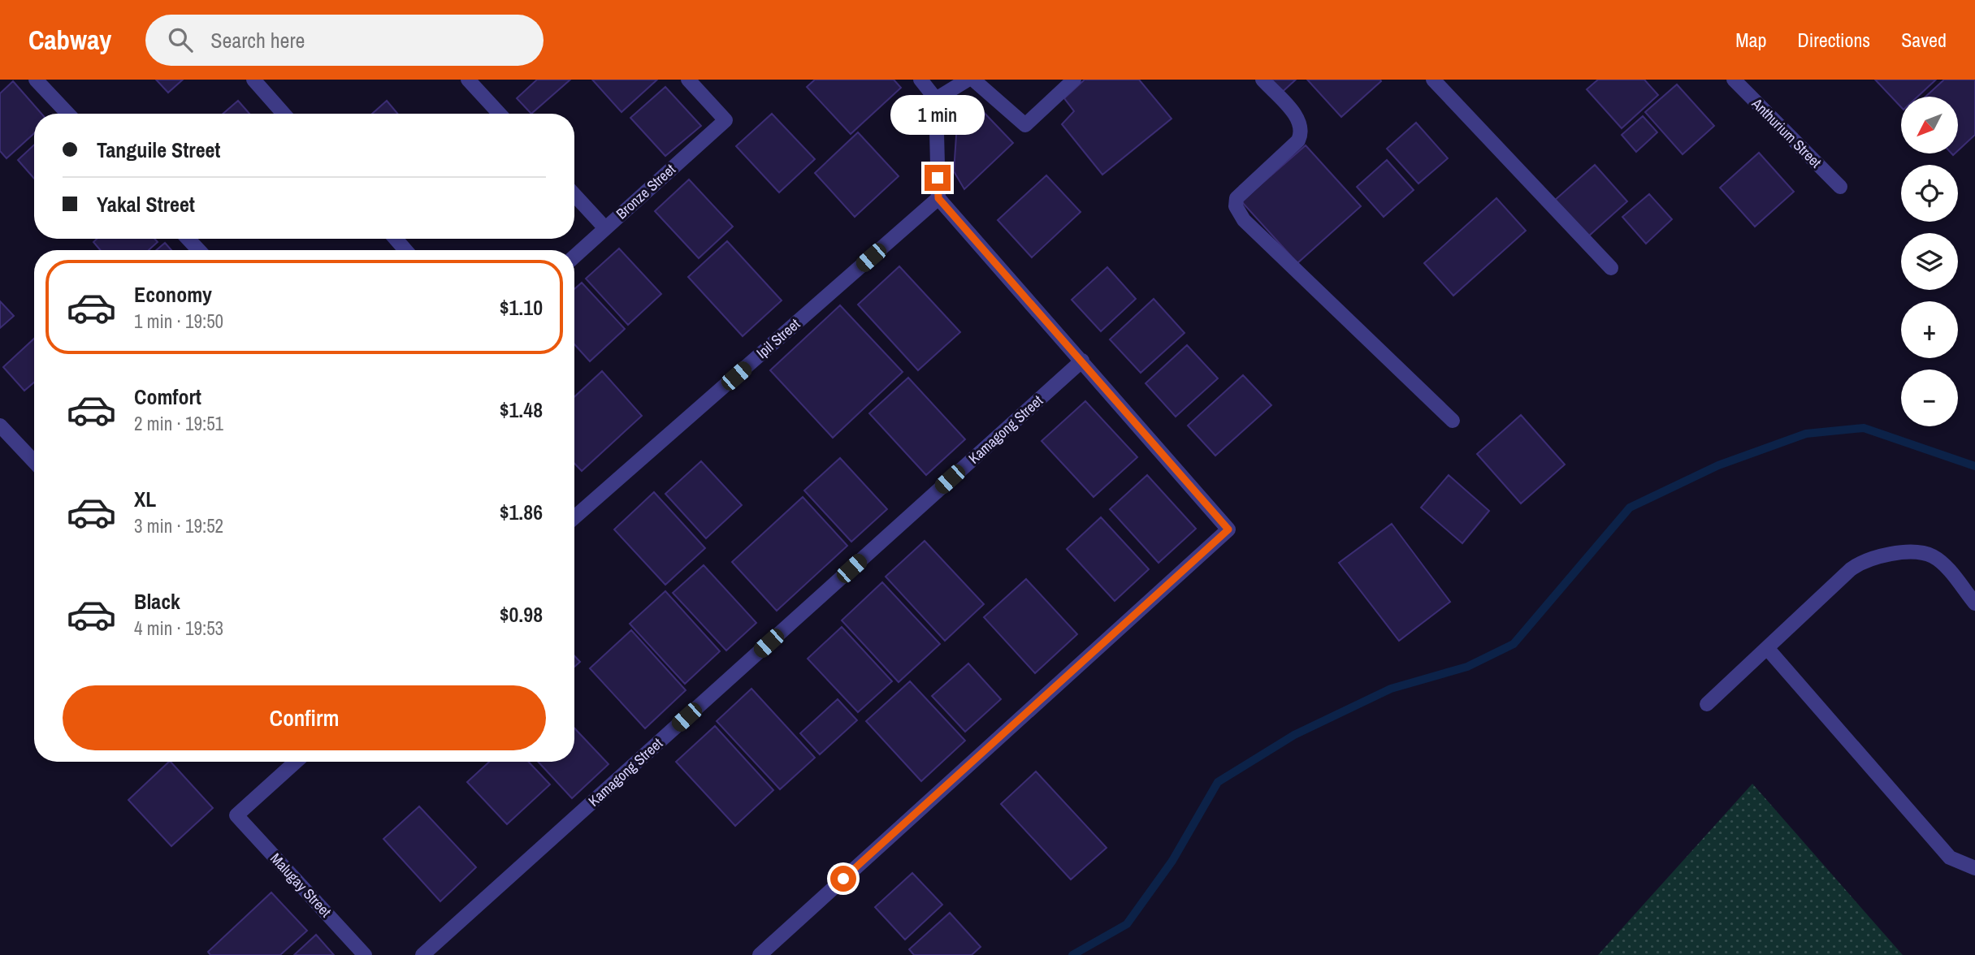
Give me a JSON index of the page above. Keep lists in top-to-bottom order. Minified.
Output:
{"streets":{"street":["Anthurium Street","Bronze Street","Ipil Street","Kamagong Street","Malugay Street"]},"north":"bottom left","page":{"header":"Cabway","search":"Search here","nav":["Map","Directions","Saved"],"bubble":"1 min","map_buttons":["+","−"],"banner":["Tanguile Street","Yakal Street"],"list":[{"name":"Economy","note":"1 min · 19:50","value":"$1.10"},{"name":"Comfort","note":"2 min · 19:51","value":"$1.48"},{"name":"XL","note":"3 min · 19:52","value":"$1.86"},{"name":"Black","note":"4 min · 19:53","value":"$0.98"}],"buttons":"Confirm"}}
